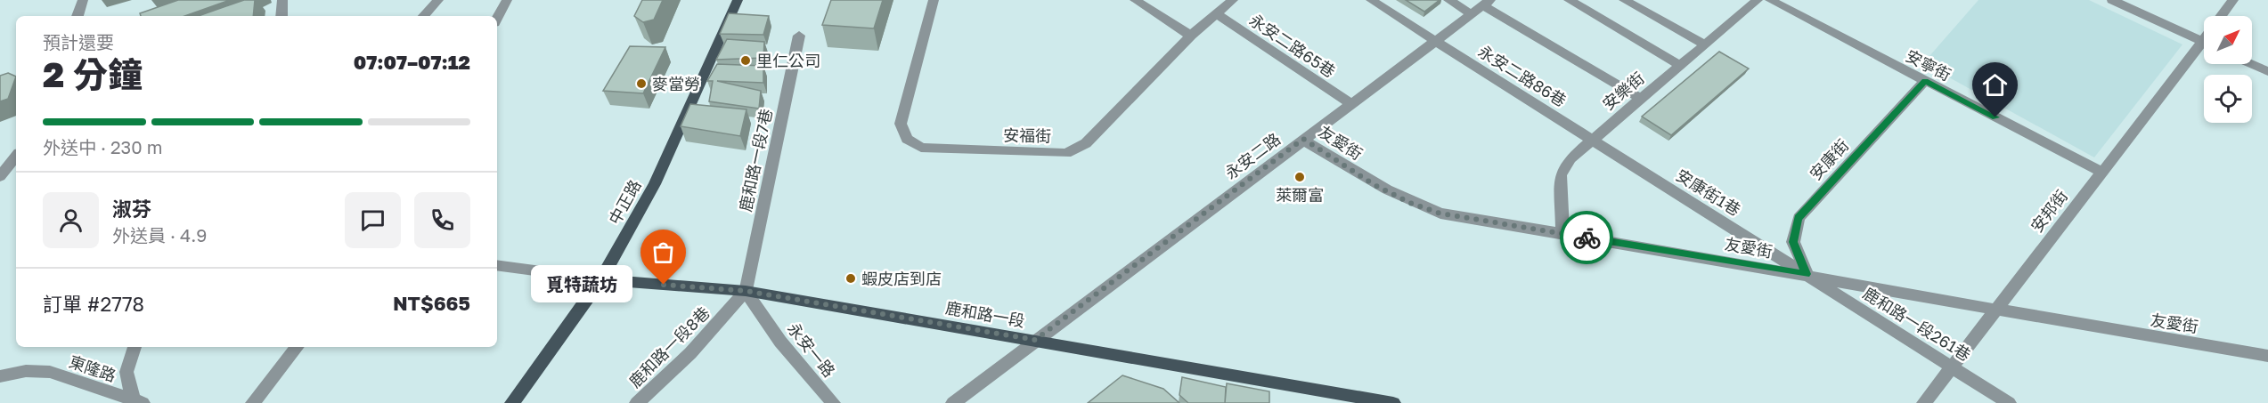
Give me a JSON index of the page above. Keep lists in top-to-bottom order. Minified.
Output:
{"streets":{"main road":["中正路","鹿和路一段"],"street":["永安二路65巷","安寧街","永安二路86巷","安樂街","安福街","友愛街","永安二路","安康街","鹿和路一段7巷","安康街1巷","安邦街","鹿和路一段261巷","鹿和路一段8巷","永安一路","東隆路"]},"crossings":[["永安二路65巷","安福街"],["永安二路65巷","永安二路"],["安寧街","安康街"],["安寧街","安邦街"],["永安二路86巷","安樂街"],["永安二路86巷","永安二路"],["永安二路86巷","安康街1巷"],["安樂街","友愛街"],["安樂街","安康街1巷"],["友愛街","永安二路"],["友愛街","安康街"],["友愛街","安康街1巷"],["友愛街","安邦街"],["友愛街","鹿和路一段261巷"],["永安二路","鹿和路一段"],["安康街","安康街1巷"],["安康街","鹿和路一段261巷"],["鹿和路一段7巷","鹿和路一段"],["鹿和路一段7巷","鹿和路一段8巷"],["鹿和路一段7巷","永安一路"],["安康街1巷","鹿和路一段261巷"],["中正路","鹿和路一段"],["安邦街","鹿和路一段261巷"],["鹿和路一段","鹿和路一段8巷"],["鹿和路一段","永安一路"],["鹿和路一段8巷","永安一路"]],"places":["里仁公司","麥當勞","萊爾富","蝦皮店到店","覓特蔬坊"],"north":"top right","page":{"heading":["2 分鐘","預計還要","07:07–07:12"],"panel":["淑芬","外送員 · 4.9","訂單 #2778","NT$665"],"bar":"外送中 · 230 m","bubble":"覓特蔬坊"}}
